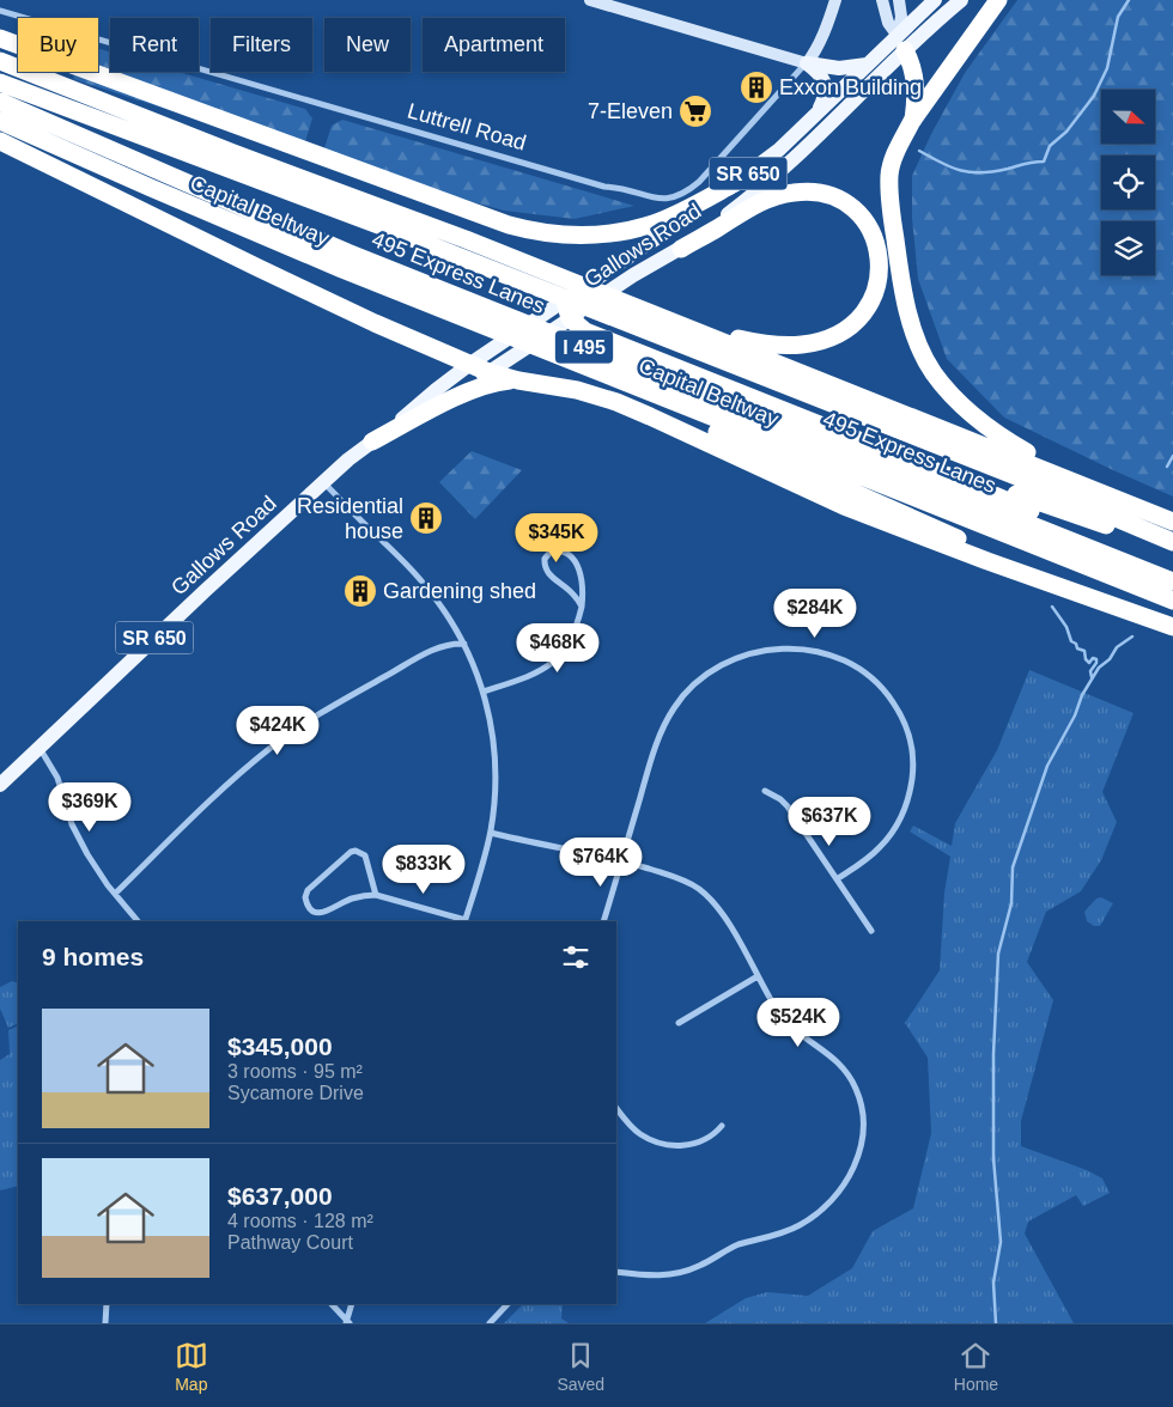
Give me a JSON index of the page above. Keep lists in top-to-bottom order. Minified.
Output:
{"streets":{"highway":["Capital Beltway","495 Express Lanes","I 495"],"main road":["SR 650","Gallows Road"],"street":["Luttrell Road"]},"places":{"building":["Exxon Building","Residential house","Gardening shed"],"supermarket":["7-Eleven"]},"north":"right","page":{"chip":["Buy","Rent","Filters","New","Apartment"],"price":["$345K","$284K","$468K","$424K","$369K","$637K","$764K","$833K","$524K"],"heading":"9 homes","list":[{"name":"$345,000","note":"3 rooms · 95 m² · Sycamore Drive"},{"name":"$637,000","note":"4 rooms · 128 m² · Pathway Court"}],"tabs":["Map","Saved","Home"]}}
